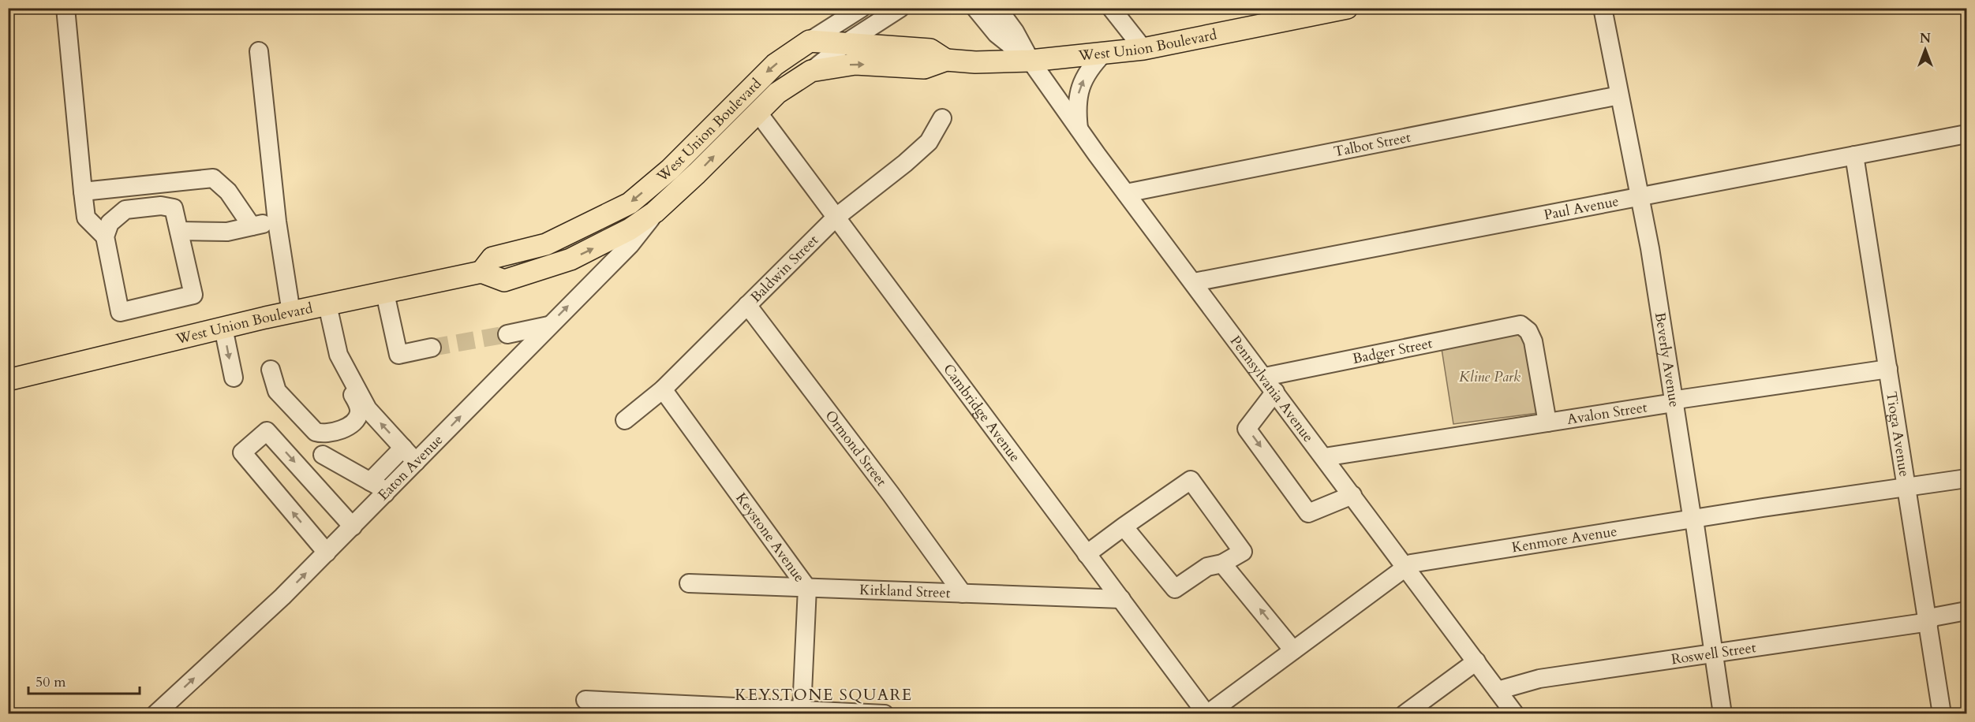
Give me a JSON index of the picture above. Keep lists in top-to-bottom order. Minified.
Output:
{"streets":{"main road":["West Union Boulevard"],"street":["Talbot Street","Paul Avenue","Baldwin Street","Badger Street","Beverly Avenue","Pennsylvania Avenue","Cambridge Avenue","Avalon Street","Tioga Avenue","Ormond Street","Eaton Avenue","Keystone Avenue","Kenmore Avenue","Kirkland Street","Roswell Street"]},"crossings":[["West Union Boulevard","Pennsylvania Avenue"],["West Union Boulevard","Cambridge Avenue"],["West Union Boulevard","Eaton Avenue"],["Talbot Street","Beverly Avenue"],["Talbot Street","Pennsylvania Avenue"],["Paul Avenue","Beverly Avenue"],["Paul Avenue","Pennsylvania Avenue"],["Paul Avenue","Tioga Avenue"],["Baldwin Street","Cambridge Avenue"],["Baldwin Street","Ormond Street"],["Baldwin Street","Keystone Avenue"],["Badger Street","Pennsylvania Avenue"],["Badger Street","Avalon Street"],["Beverly Avenue","Avalon Street"],["Beverly Avenue","Kenmore Avenue"],["Beverly Avenue","Roswell Street"],["Pennsylvania Avenue","Avalon Street"],["Pennsylvania Avenue","Kenmore Avenue"],["Pennsylvania Avenue","Roswell Street"],["Cambridge Avenue","Kenmore Avenue"],["Cambridge Avenue","Kirkland Street"],["Avalon Street","Tioga Avenue"],["Tioga Avenue","Kenmore Avenue"],["Tioga Avenue","Roswell Street"],["Ormond Street","Kirkland Street"],["Keystone Avenue","Kirkland Street"]],"one_way":["Eaton Avenue"],"districts":["KEYSTONE SQUARE"],"parks":["Kline Park"],"scale_bar":"50 m","north":"top"}
